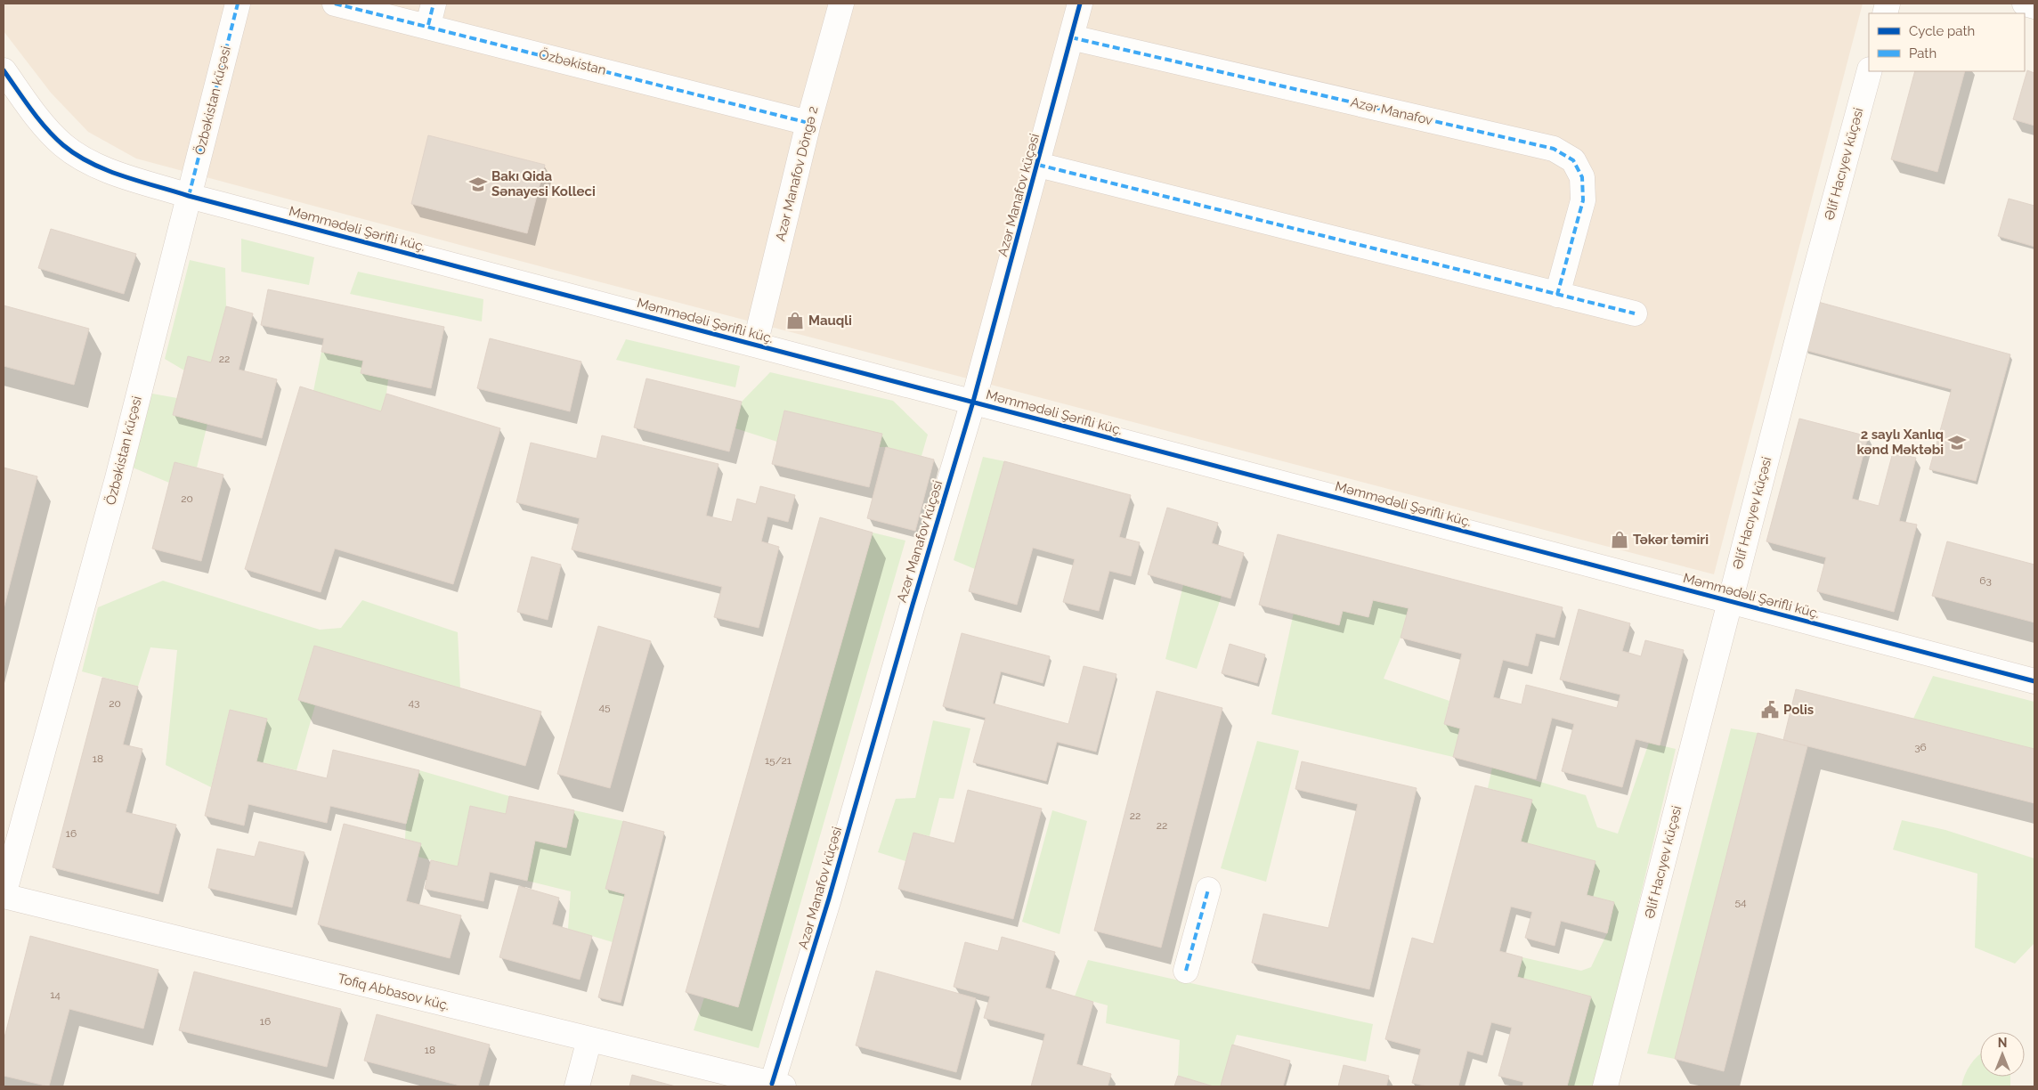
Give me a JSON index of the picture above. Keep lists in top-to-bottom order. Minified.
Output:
{"streets":{"street":["Özbəkistan","Özbəkistan küçəsi","Azər Manafov","Əlif Hacıyev küçəsi","Azər Manafov Döngə 2","Azər Manafov küçəsi","Məmmədəli Şərifli küç.","Tofiq Abbasov küç."]},"crossings":[["Özbəkistan","Azər Manafov Döngə 2"],["Özbəkistan küçəsi","Məmmədəli Şərifli küç."],["Özbəkistan küçəsi","Tofiq Abbasov küç."],["Azər Manafov","Azər Manafov küçəsi"],["Əlif Hacıyev küçəsi","Məmmədəli Şərifli küç."],["Azər Manafov Döngə 2","Məmmədəli Şərifli küç."],["Azər Manafov küçəsi","Məmmədəli Şərifli küç."],["Azər Manafov küçəsi","Tofiq Abbasov küç."]],"places":{"school or university":["Bakı Qida Sənayesi Kolleci","2 saylı Xanlıq kənd Məktəbi"],"shop":["Mauqli","Təkər təmiri"],"public building":["Polis"]},"house_numbers":["22","20","63","43","20","45","36","18","15/21","22","22","16","54","14","16","18"],"legend":["Cycle path","Path"],"north":"top"}
